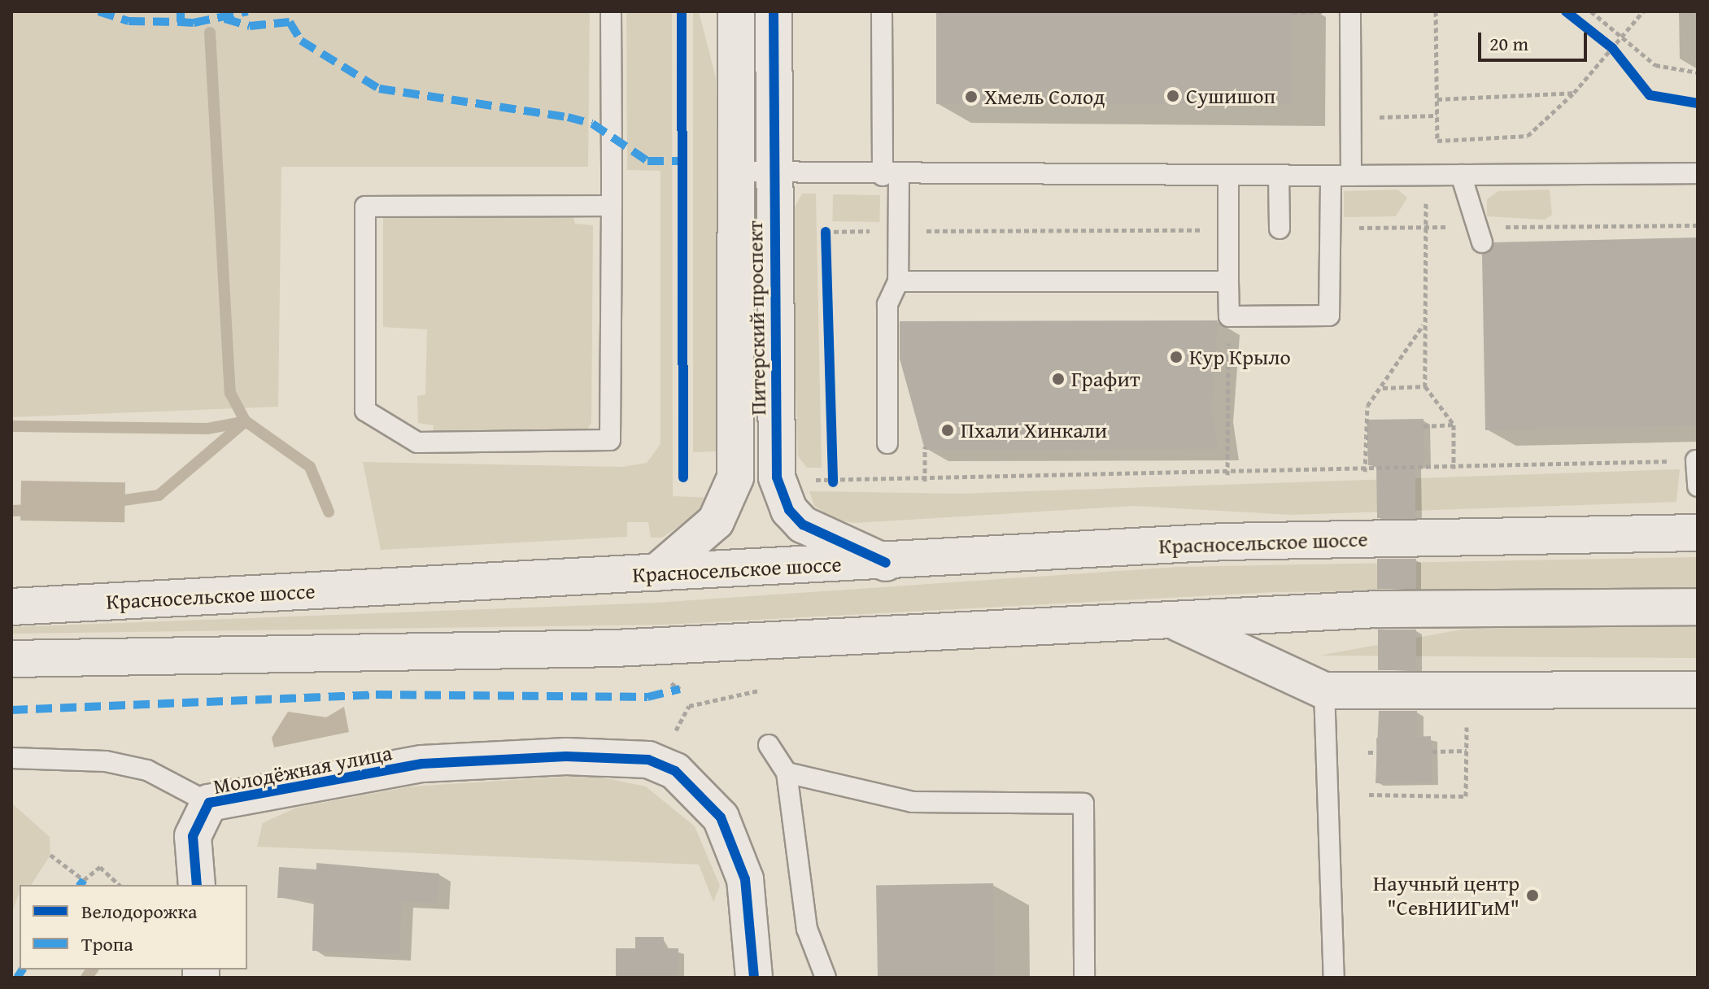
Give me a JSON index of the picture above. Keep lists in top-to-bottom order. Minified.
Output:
{"streets":{"main road":["Питерский проспект","Красносельское шоссе","Молодёжная улица"]},"crossings":[["Питерский проспект","Красносельское шоссе"]],"places":["Сушишоп","Хмель Солод","Кур Крыло","Графит","Пхали Хинкали","Научный центр \"СевНИИГиМ\""],"legend":["Велодорожка","Тропа"],"scale_bar":"20 m"}
